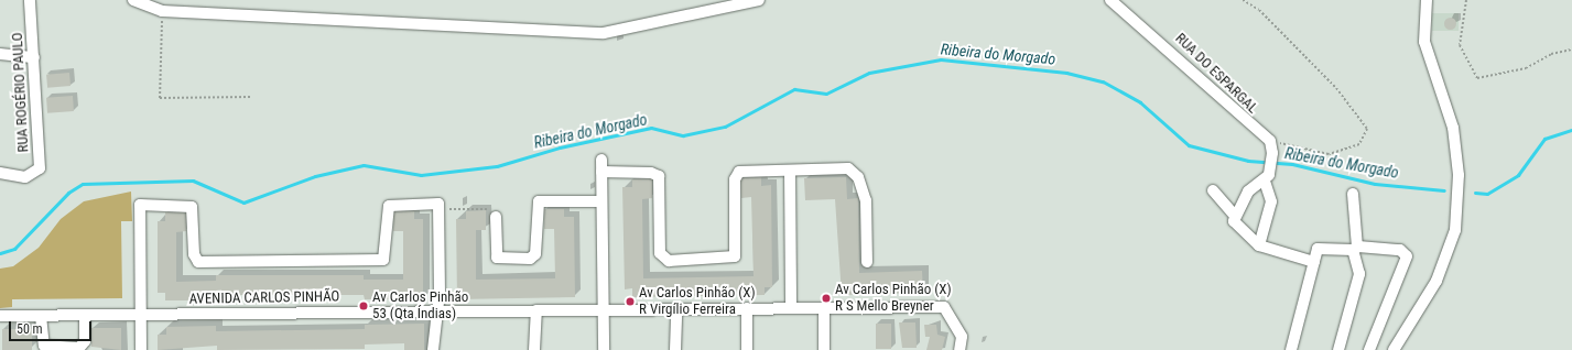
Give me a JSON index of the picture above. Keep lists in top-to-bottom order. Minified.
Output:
{"streets":{"street":["RUA DO ESPARGAL","RUA ROGÉRIO PAULO","AVENIDA CARLOS PINHÃO"]},"water":["Ribeira do Morgado"],"places":["Av Carlos Pinhão (X) R S Mello Breyner","Av Carlos Pinhão (X) R Virgílio Ferreira","Av Carlos Pinhão 53 (Qta Índias)"],"scale_bar":"50 m"}
